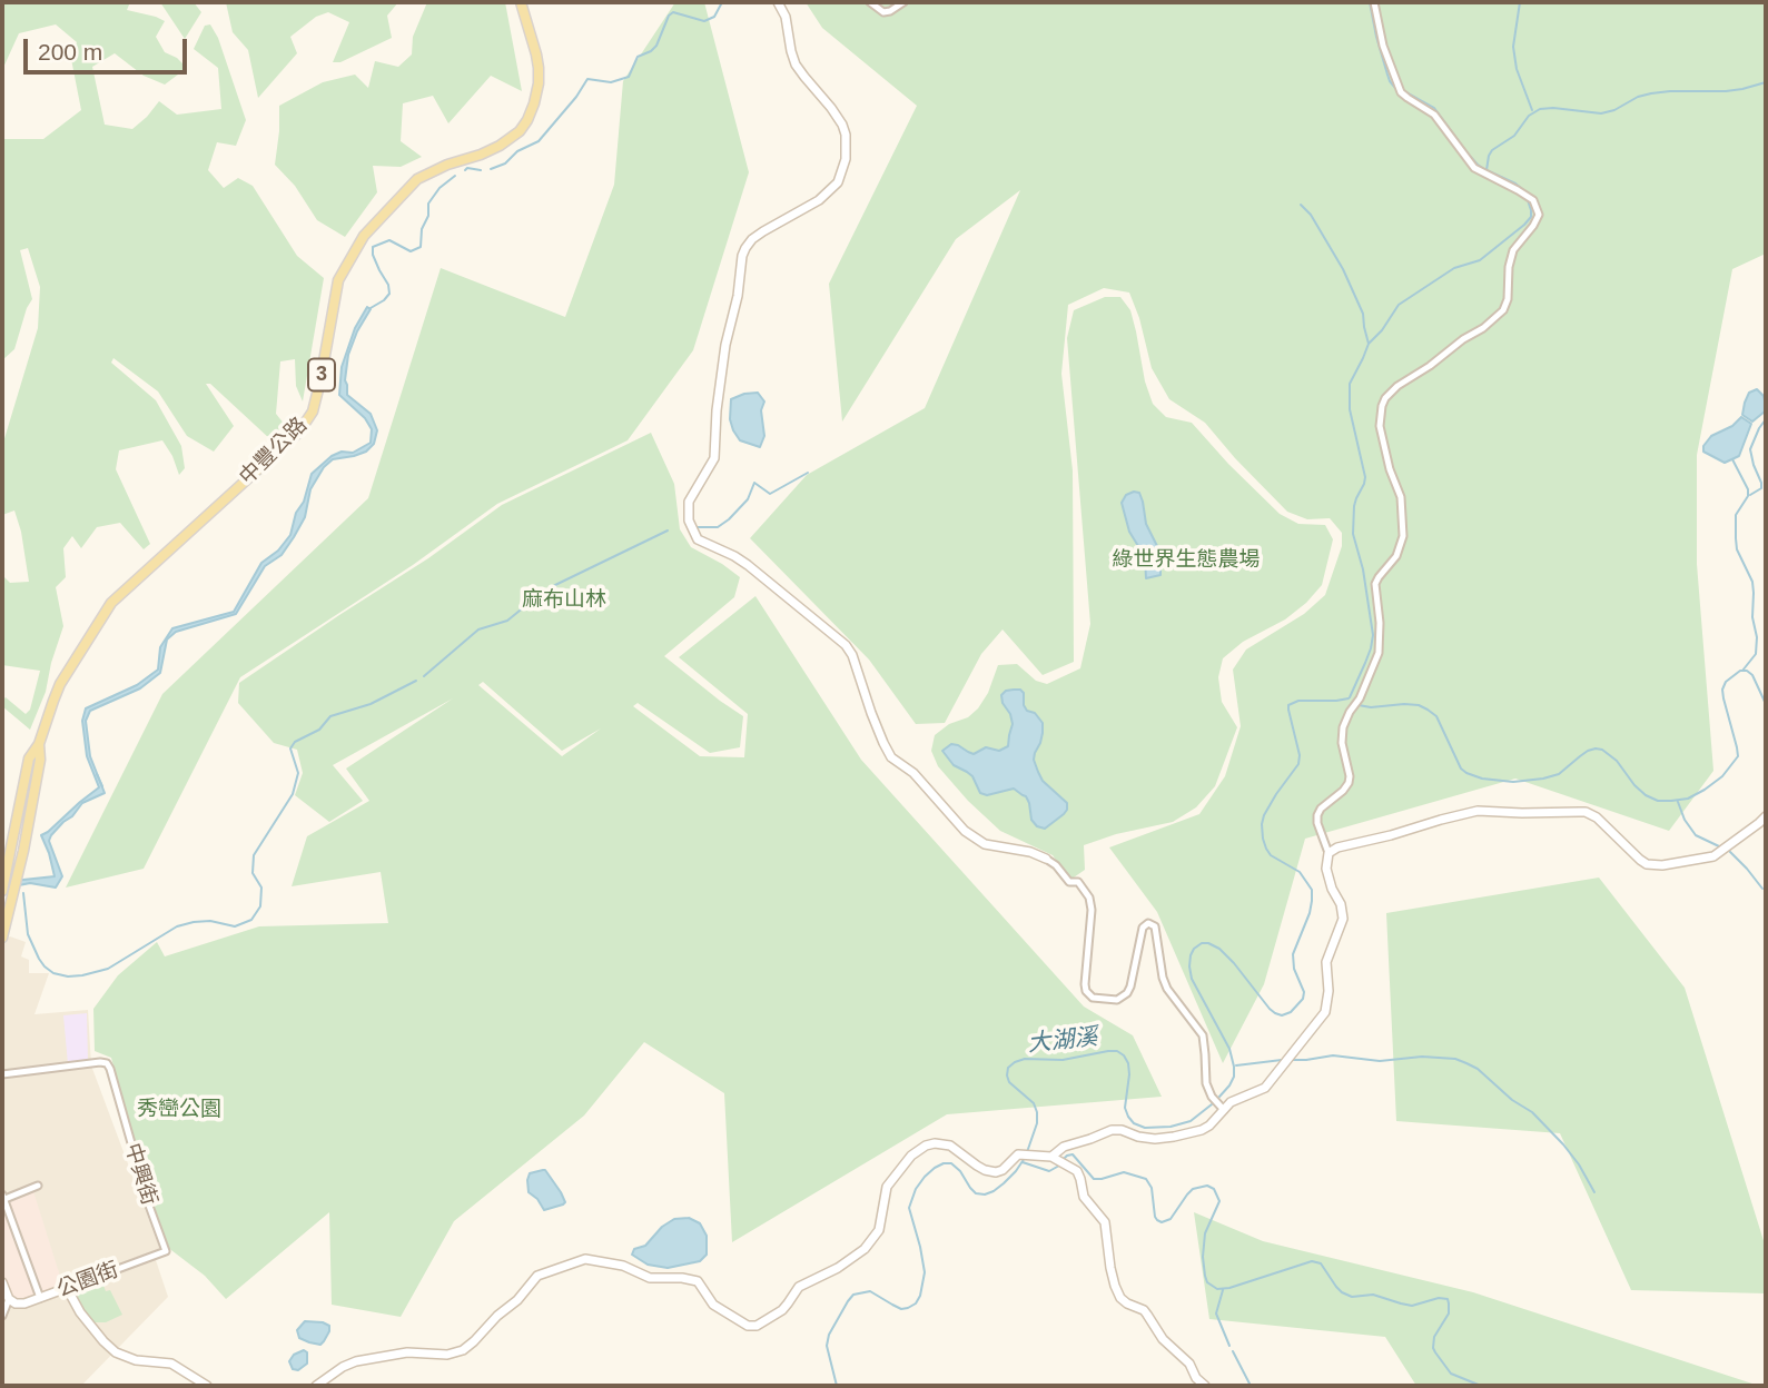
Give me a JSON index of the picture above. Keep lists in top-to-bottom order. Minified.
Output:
{"streets":{"main road":["3","中豐公路"],"street":["中興街","公園街"]},"crossings":[["3","中豐公路"],["中興街","公園街"]],"water":["大湖溪"],"parks":["綠世界生態農場","麻布山林","秀巒公園"],"scale_bar":"200 m"}
